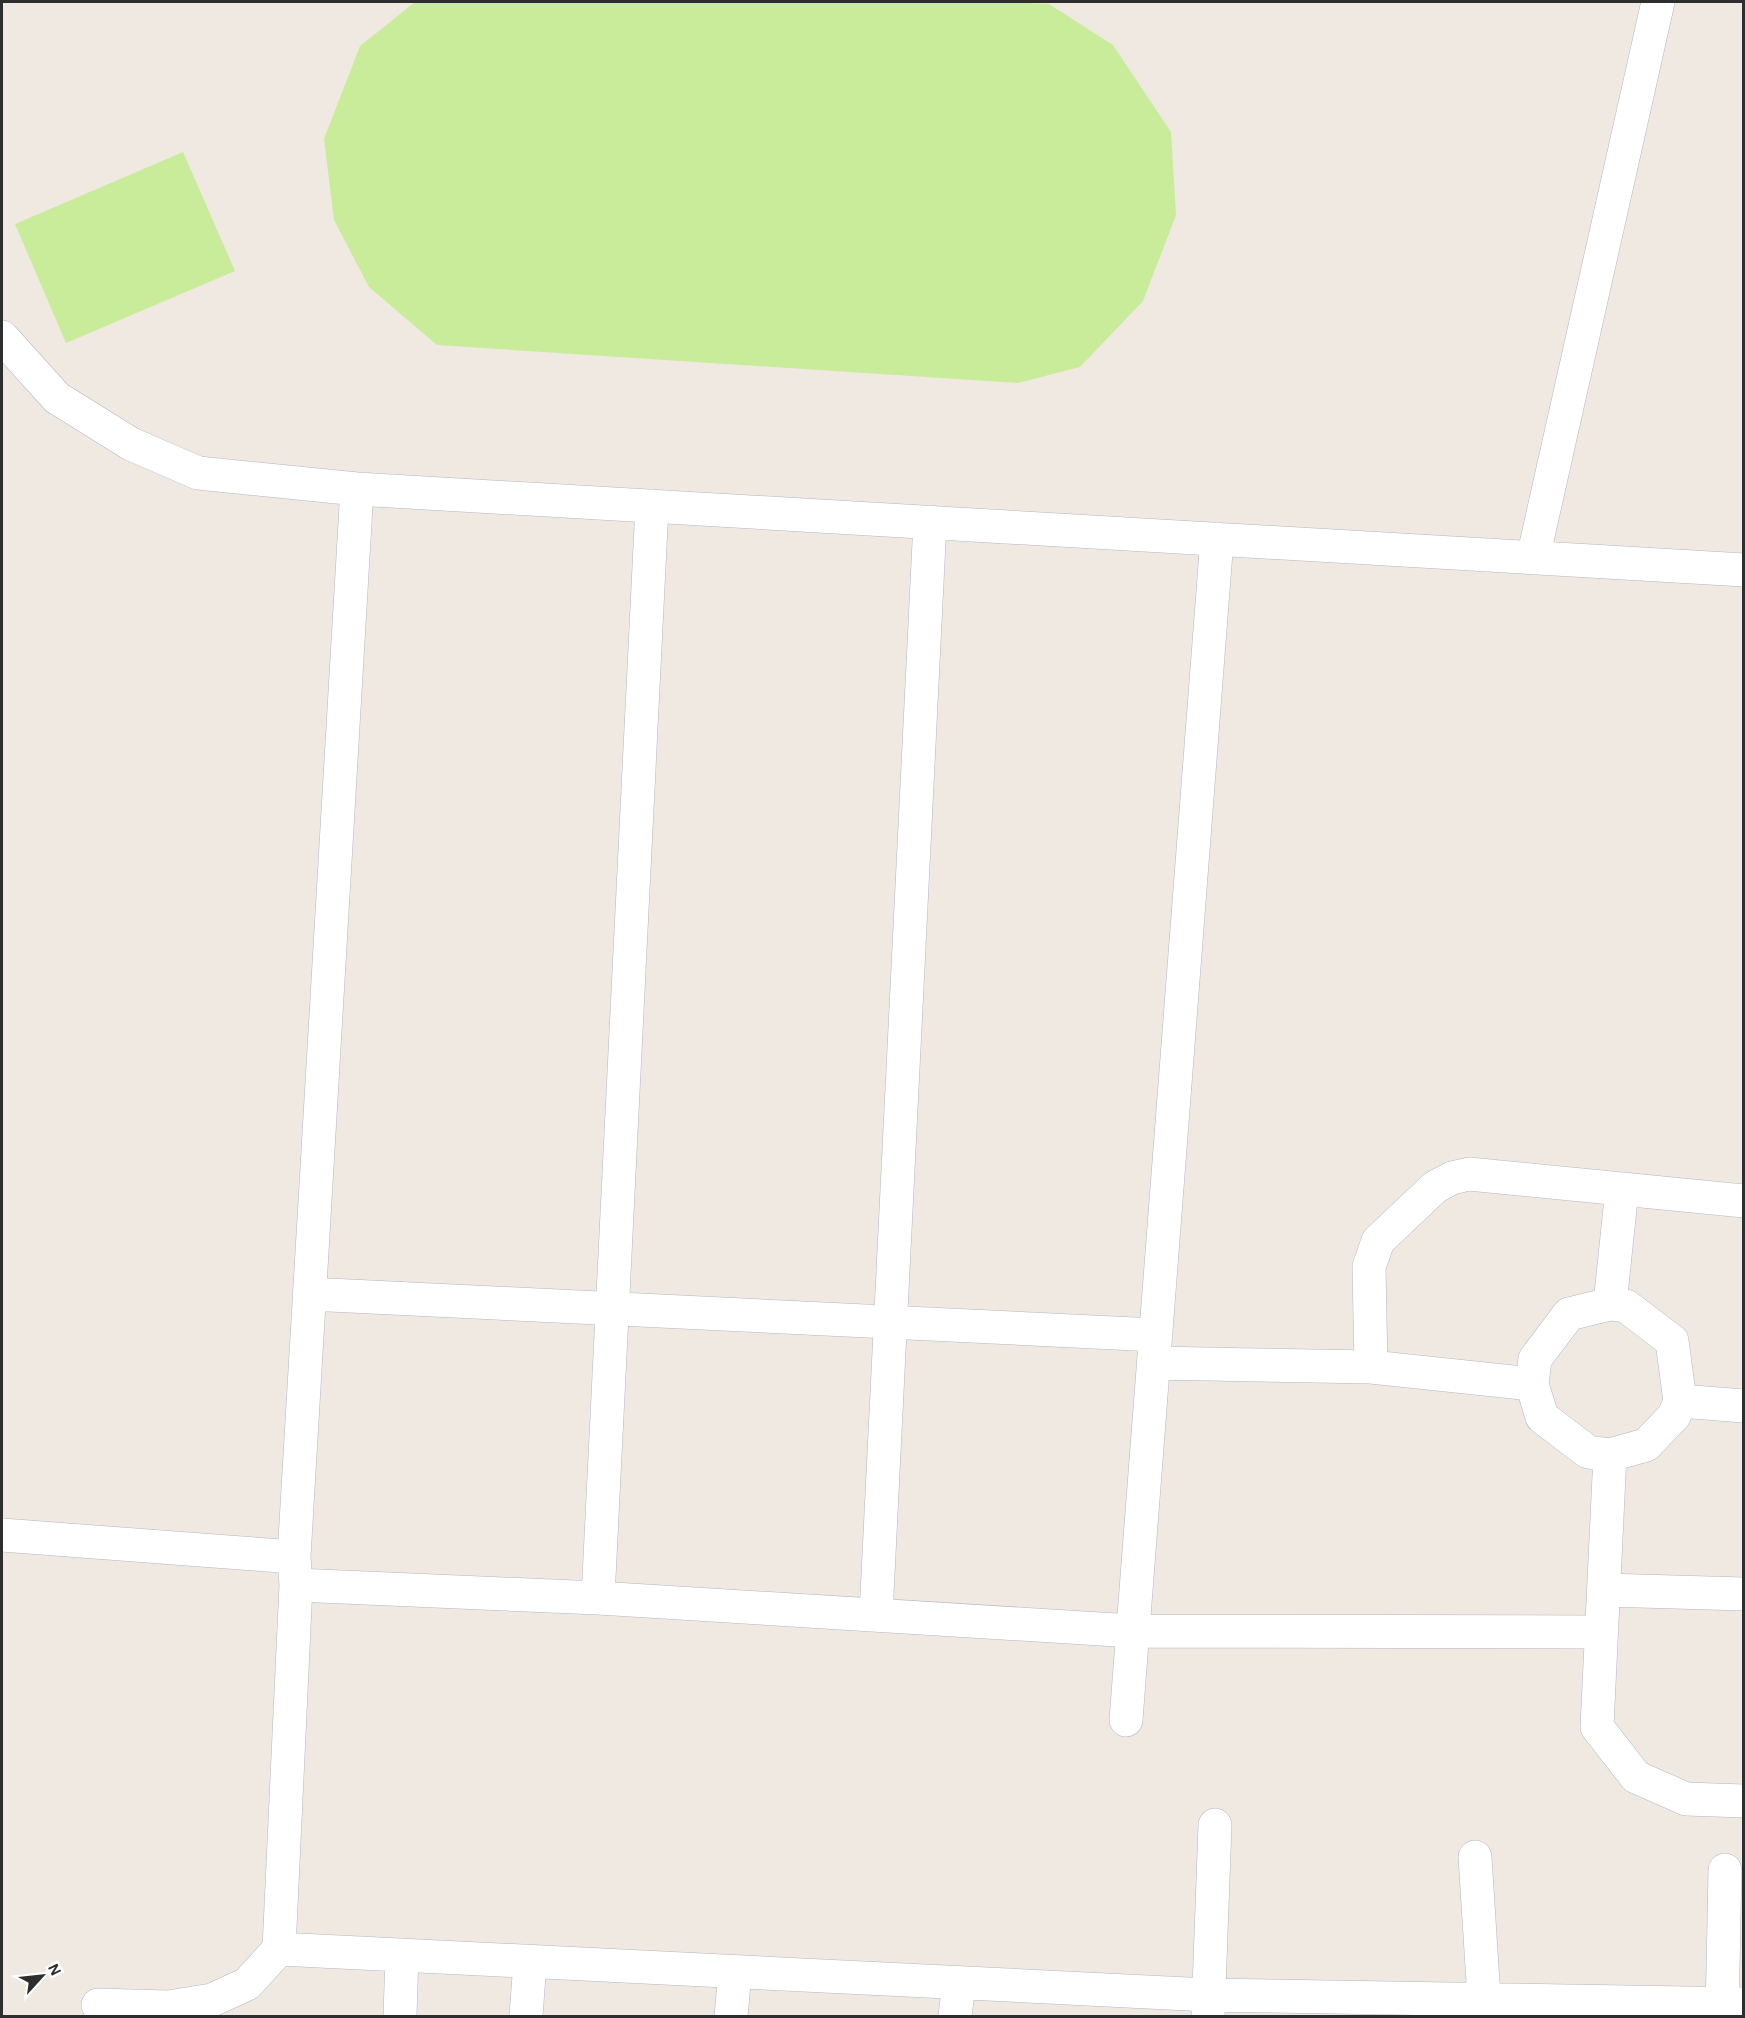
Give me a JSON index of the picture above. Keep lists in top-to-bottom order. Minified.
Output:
{"north":"top right"}
